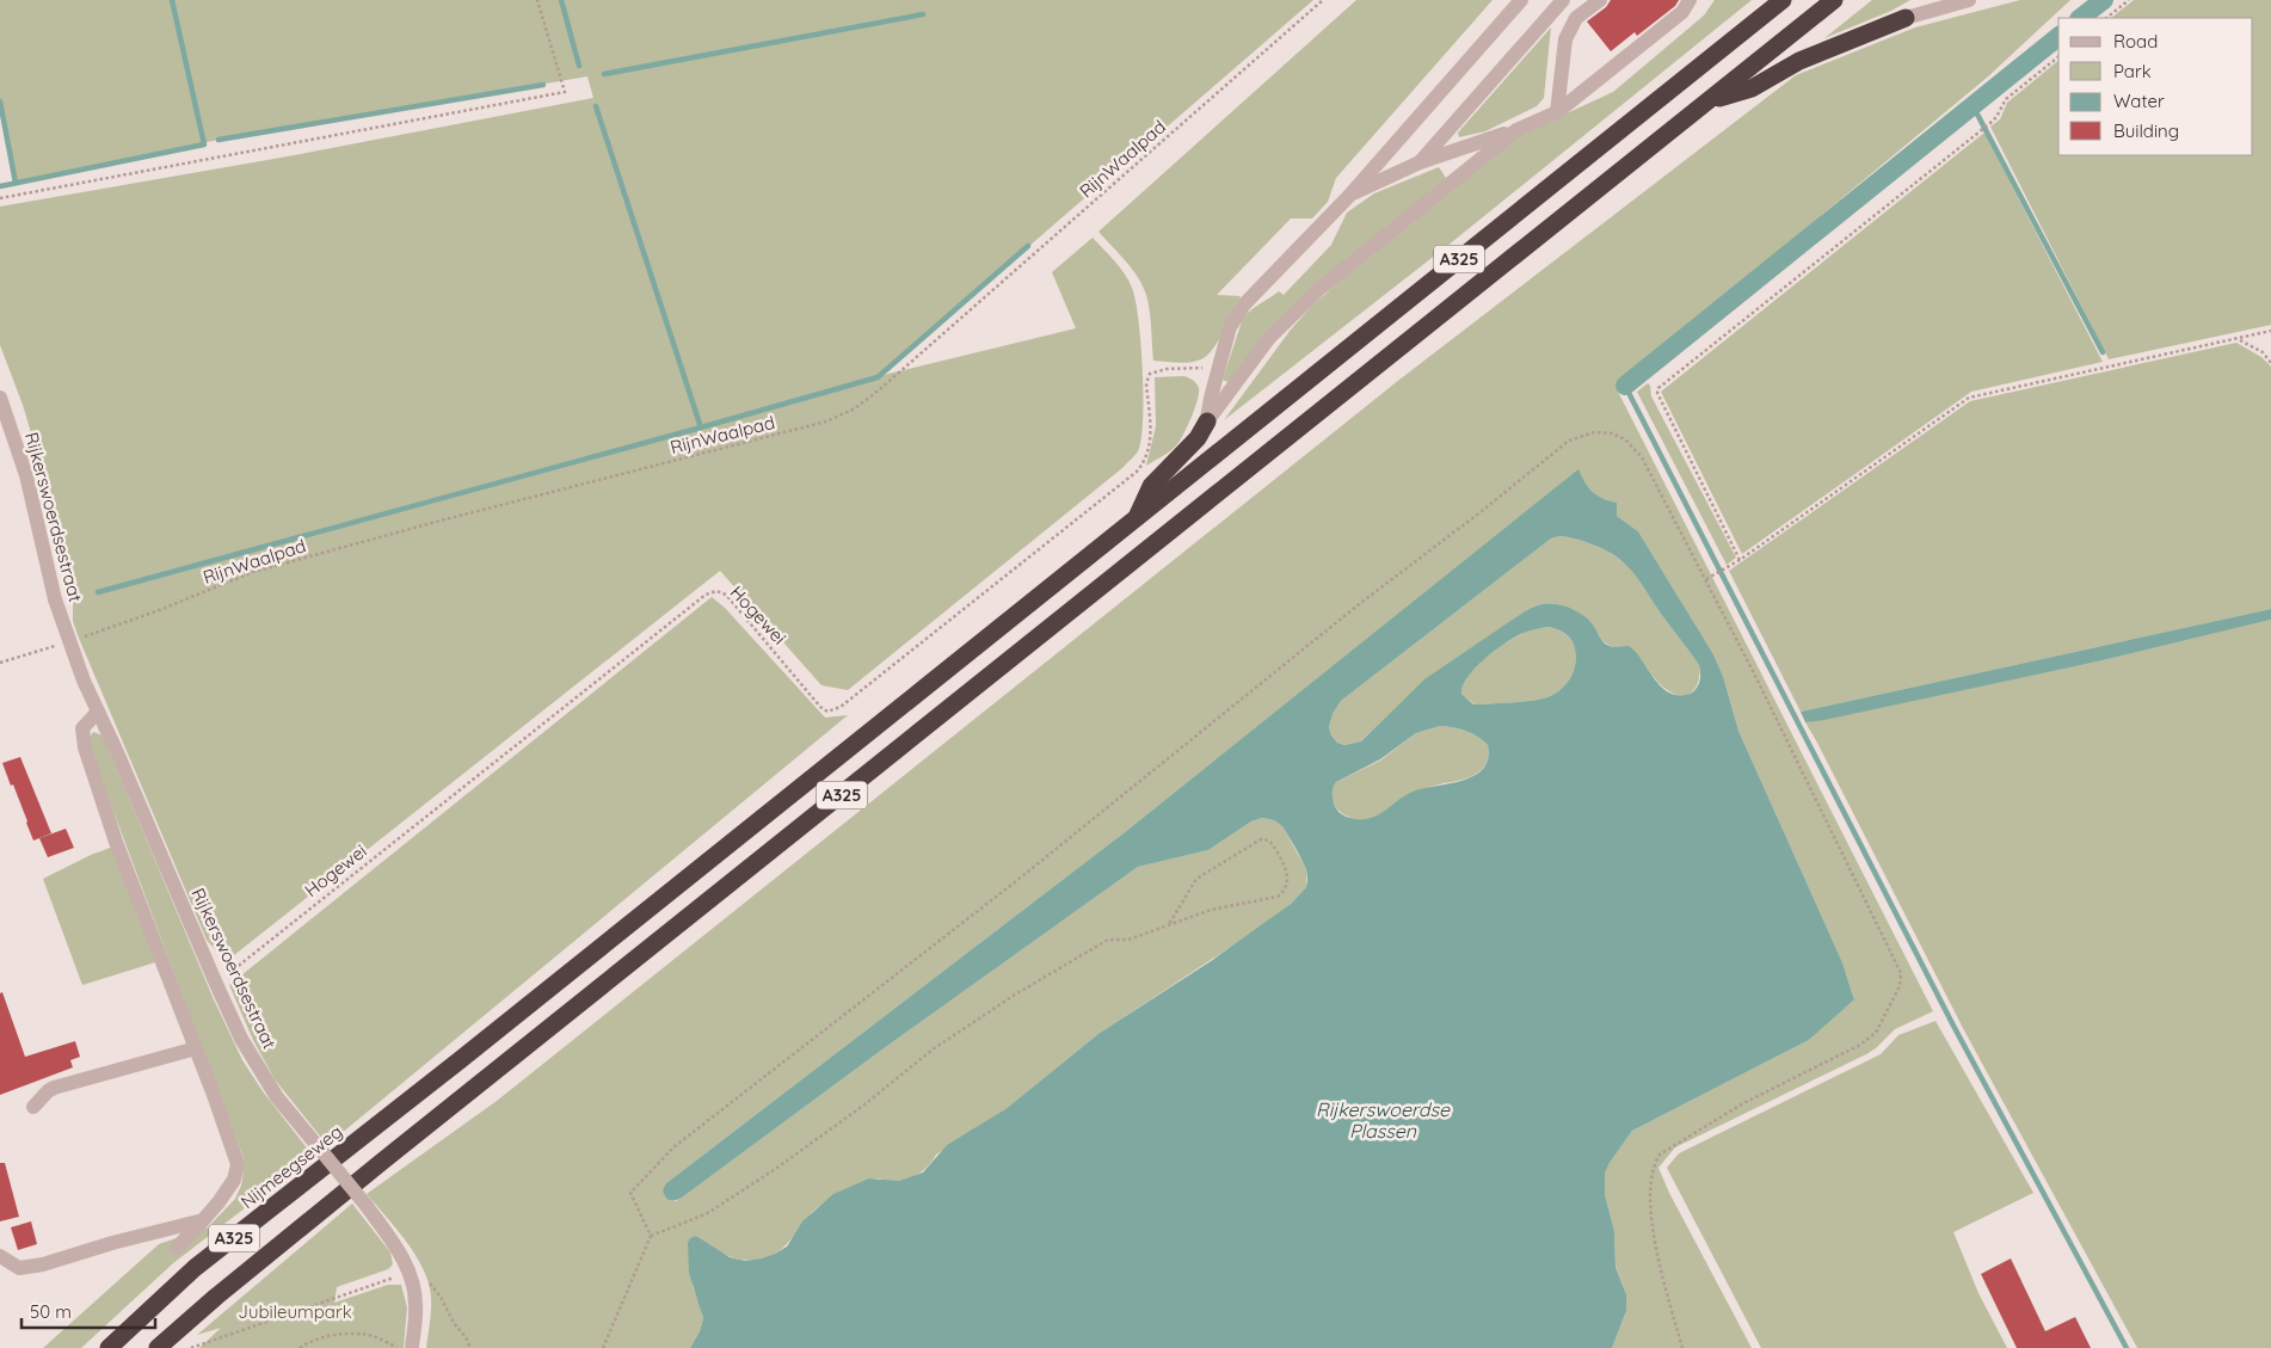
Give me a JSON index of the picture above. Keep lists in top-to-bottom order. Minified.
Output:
{"streets":{"highway":["A325","Nijmeegseweg"],"street":["Rijkerswoerdsestraat"],"path":["RijnWaalpad","Hogewei"]},"crossings":[["RijnWaalpad","Rijkerswoerdsestraat"],["A325","Nijmeegseweg"],["Rijkerswoerdsestraat","Hogewei"]],"water":["Rijkerswoerdse Plassen"],"parks":["Jubileumpark"],"legend":["Road","Park","Water","Building"],"scale_bar":"50 m"}
